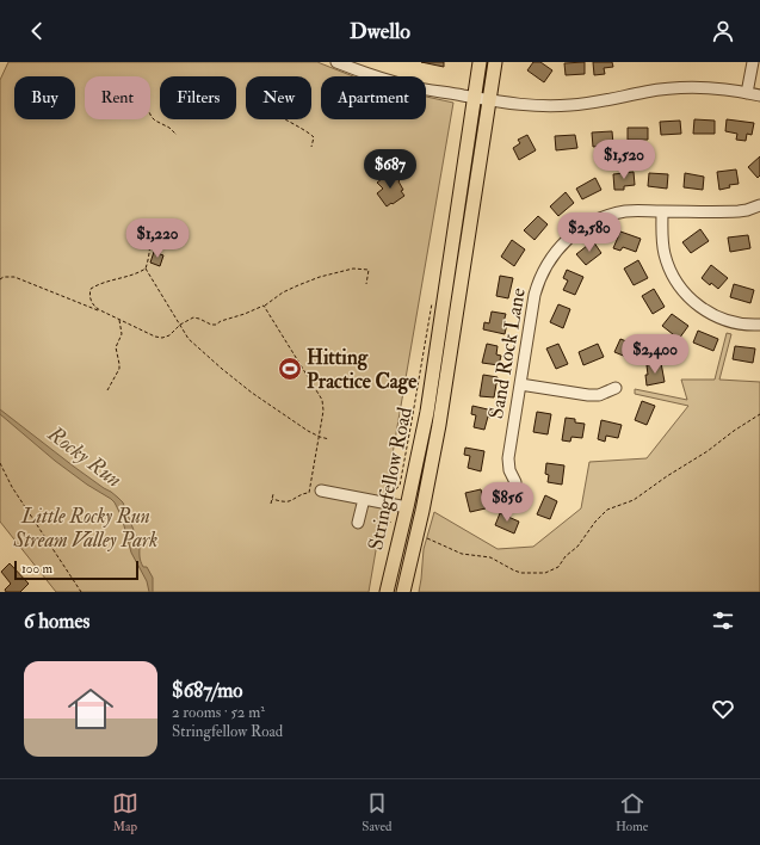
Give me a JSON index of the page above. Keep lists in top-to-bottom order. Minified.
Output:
{"streets":{"main road":["Stringfellow Road"],"street":["Sand Rock Lane"]},"water":["Rocky Run"],"parks":["Little Rocky Run Stream Valley Park"],"places":{"sports":["Hitting Practice Cage"]},"scale_bar":"100 m","page":{"header":"Dwello","chip":["Buy","Rent","Filters","New","Apartment"],"price":["$1,520","$687","$2,580","$1,220","$2,400","$856"],"scale":"100 m","heading":"6 homes","list":[{"name":"$687/mo","note":"2 rooms · 52 m² · Stringfellow Road"}],"tabs":["Map","Saved","Home"]}}
